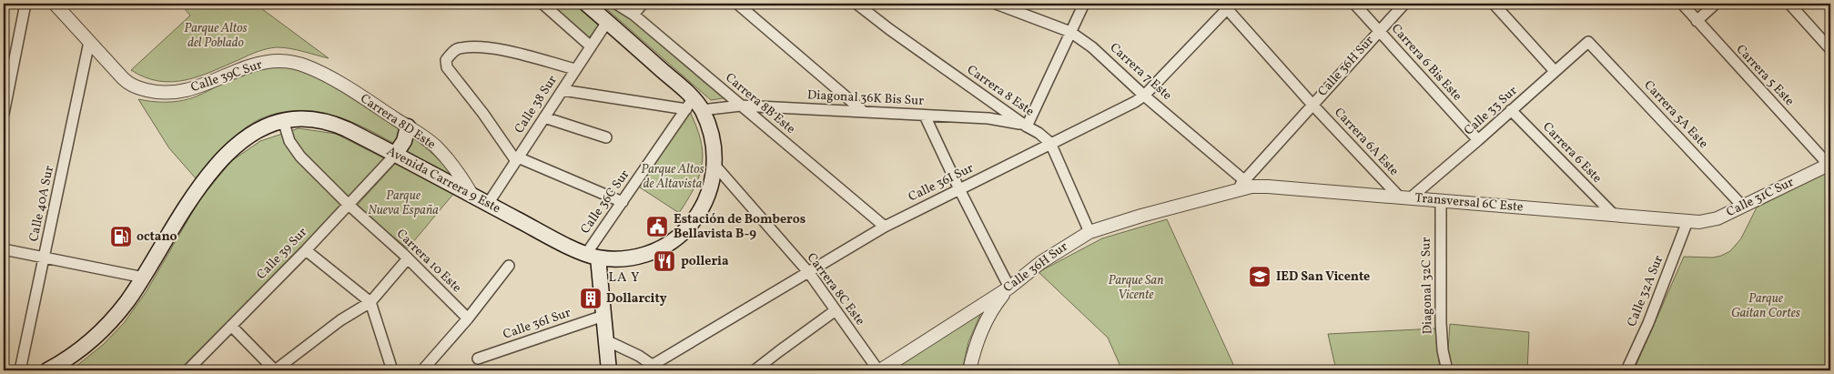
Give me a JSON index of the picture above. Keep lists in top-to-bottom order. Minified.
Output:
{"streets":{"main road":["Avenida Carrera 9 Este"],"street":["Carrera 6 Bis Este","Calle 36H Sur","Carrera 7 Este","Carrera 5 Este","Calle 39C Sur","Carrera 8 Este","Diagonal 36K Bis Sur","Carrera 8B Este","Calle 38 Sur","Calle 33 Sur","Carrera 5A Este","Carrera 8D Este","Carrera 6A Este","Carrera 6 Este","Calle 36I Sur","Calle 31C Sur","Calle 36C Sur","Transversal 6C Este","Calle 40A Sur","Calle 39 Sur","Carrera 10 Este","Diagonal 32C Sur","Carrera 8C Este","Calle 32A Sur"]},"crossings":[["Carrera 6 Bis Este","Calle 36H Sur"],["Carrera 6 Bis Este","Calle 33 Sur"],["Calle 36H Sur","Carrera 7 Este"],["Calle 36H Sur","Carrera 8 Este"],["Calle 36H Sur","Carrera 6A Este"],["Calle 36H Sur","Transversal 6C Este"],["Calle 36H Sur","Carrera 8C Este"],["Carrera 7 Este","Calle 36I Sur"],["Carrera 7 Este","Transversal 6C Este"],["Carrera 5 Este","Calle 31C Sur"],["Calle 39C Sur","Carrera 8D Este"],["Calle 39C Sur","Calle 40A Sur"],["Carrera 8 Este","Diagonal 36K Bis Sur"],["Carrera 8 Este","Calle 36I Sur"],["Diagonal 36K Bis Sur","Carrera 8B Este"],["Diagonal 36K Bis Sur","Calle 38 Sur"],["Diagonal 36K Bis Sur","Calle 36C Sur"],["Carrera 8B Este","Calle 36I Sur"],["Calle 38 Sur","Avenida Carrera 9 Este"],["Calle 33 Sur","Carrera 5A Este"],["Calle 33 Sur","Carrera 6A Este"],["Calle 33 Sur","Carrera 6 Este"],["Calle 33 Sur","Transversal 6C Este"],["Carrera 5A Este","Calle 31C Sur"],["Carrera 8D Este","Avenida Carrera 9 Este"],["Carrera 6A Este","Calle 36I Sur"],["Carrera 6A Este","Transversal 6C Este"],["Carrera 6 Este","Transversal 6C Este"],["Avenida Carrera 9 Este","Calle 36C Sur"],["Avenida Carrera 9 Este","Calle 39 Sur"],["Avenida Carrera 9 Este","Carrera 10 Este"],["Calle 36I Sur","Carrera 8C Este"],["Calle 31C Sur","Transversal 6C Este"],["Calle 31C Sur","Calle 32A Sur"],["Transversal 6C Este","Diagonal 32C Sur"],["Transversal 6C Este","Calle 32A Sur"],["Calle 39 Sur","Carrera 10 Este"]],"districts":["LA Y"],"parks":["Parque Altos del Poblado","Parque Altos de Altavista","Parque Nueva España","Parque San Vicente","Parque Gaitan Cortes"],"places":{"public building":["Estación de Bomberos Bellavista B-9"],"fuel station":["octano"],"restaurant":["polleria"],"school or university":["IED San Vicente"],"building":["Dollarcity"]}}
